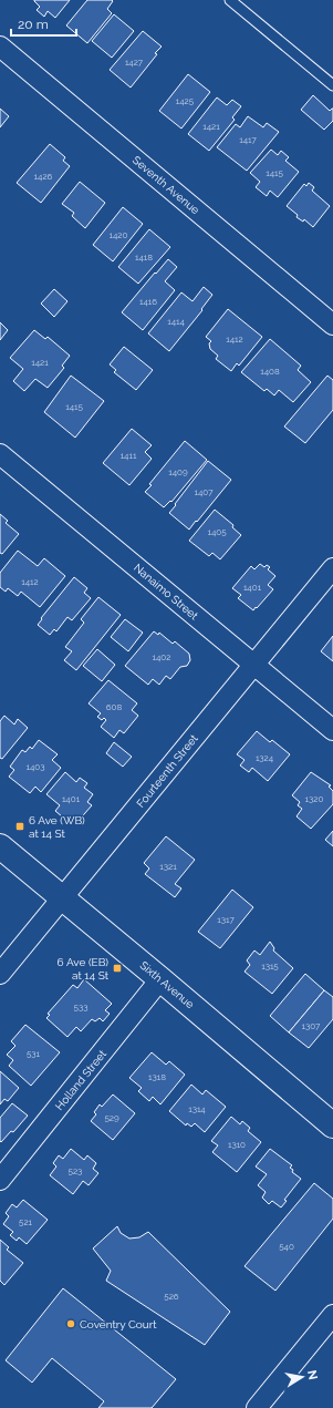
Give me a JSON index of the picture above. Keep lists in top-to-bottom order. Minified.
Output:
{"streets":{"street":["Seventh Avenue","Nanaimo Street","Fourteenth Street","Sixth Avenue","Holland Street"]},"crossings":[["Nanaimo Street","Fourteenth Street"],["Fourteenth Street","Sixth Avenue"],["Sixth Avenue","Holland Street"]],"places":{"transit":["6 Ave (WB) at 14 St","6 Ave (EB) at 14 St"],"other":["Coventry Court"]},"house_numbers":["1427","1425","1421","1417","1415","1426","1420","1418","1416","1414","1412","1421","1408","1415","1411","1409","1407","1405","1412","1401","1402","608","1324","1403","1401","1320","1321","1317","1315","533","1307","531","1318","1314","529","1310","523","521","540","526"],"scale_bar":"20 m","north":"right"}
